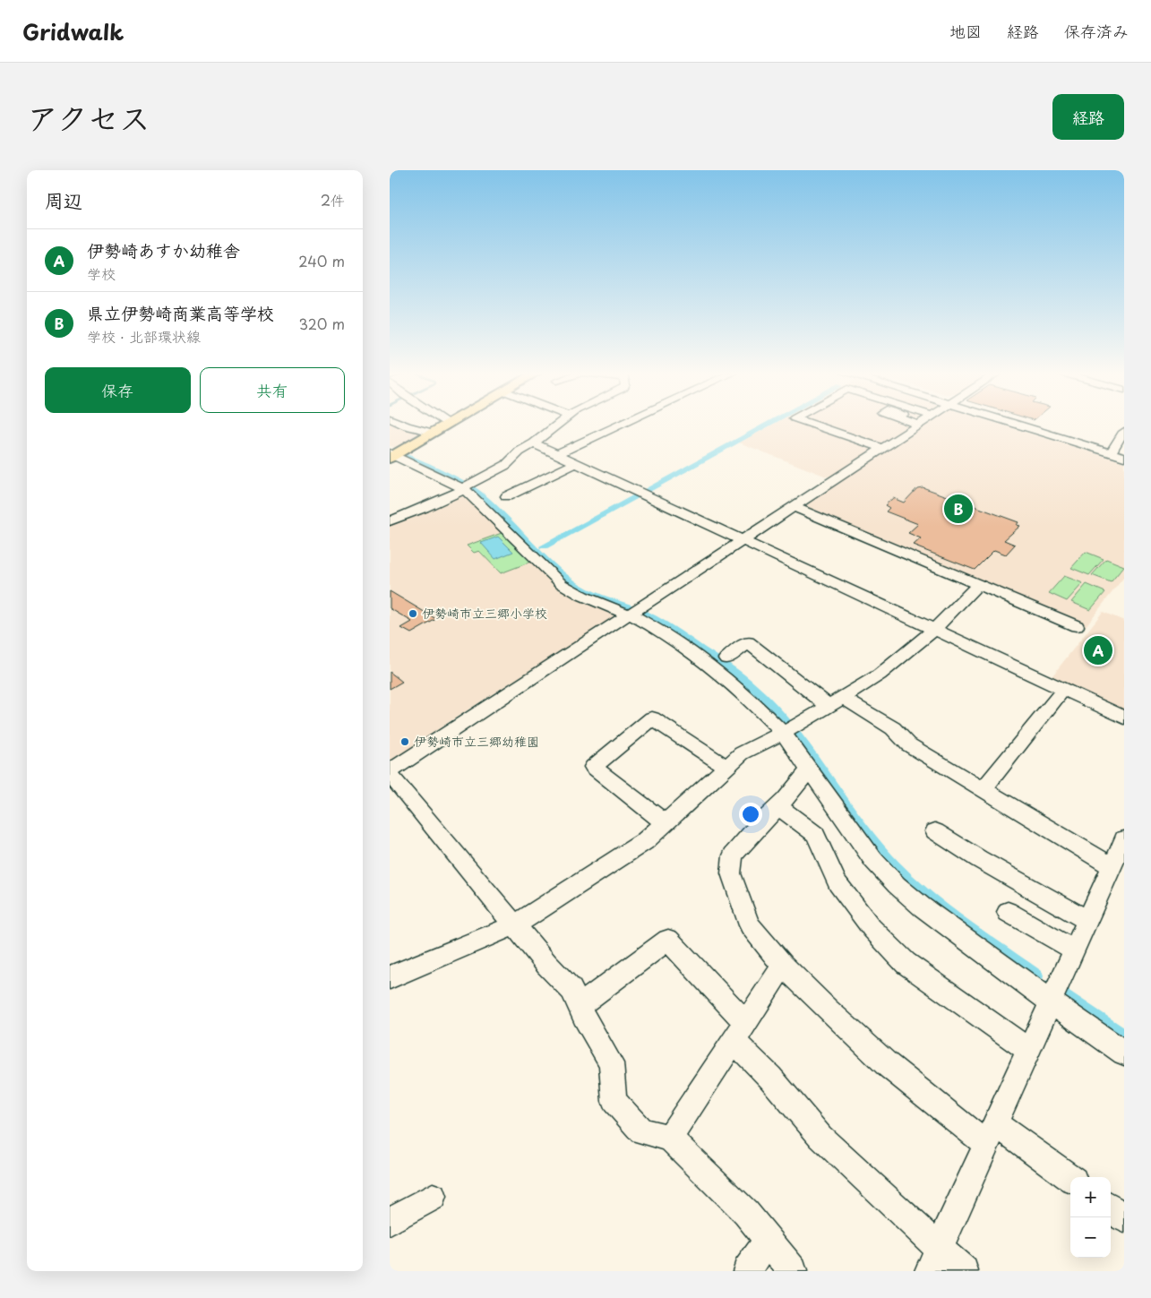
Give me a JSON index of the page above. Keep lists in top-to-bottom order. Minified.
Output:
{"places":["伊勢崎市立三郷小学校","伊勢崎市立三郷幼稚園"],"page":{"header":"Gridwalk","nav":["地図","経路","保存済み"],"title":"アクセス","buttons":["経路",["保存","共有"]],"heading":["周辺","2件"],"list":[{"mark":"A","name":"伊勢崎あすか幼稚舎","note":"学校","value":"240 m"},{"mark":"B","name":"県立伊勢崎商業高等学校","note":"学校 · 北部環状線","value":"320 m"}],"pins":["B","A"],"map_buttons":["+","−"]}}
